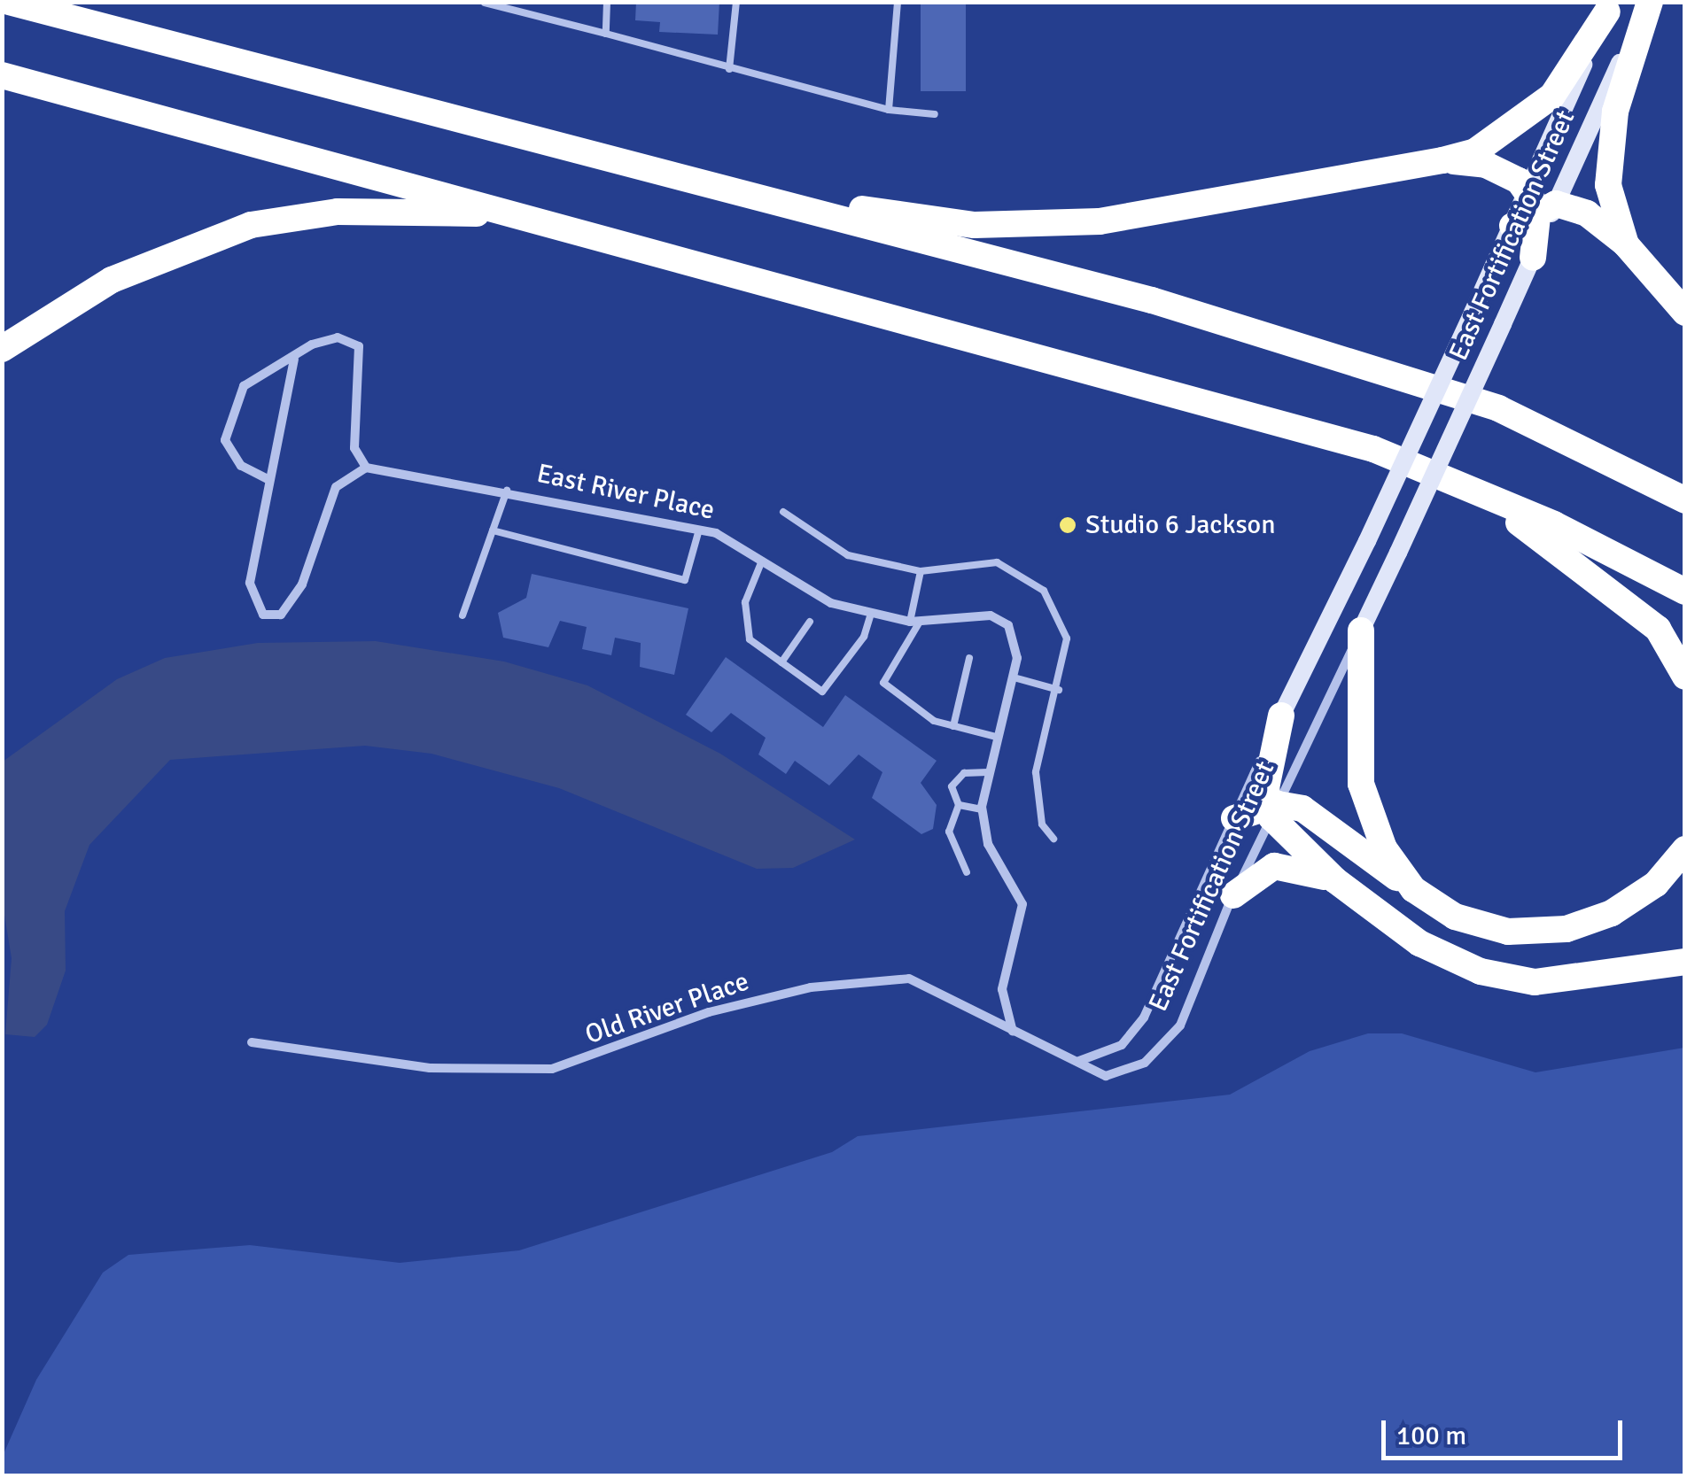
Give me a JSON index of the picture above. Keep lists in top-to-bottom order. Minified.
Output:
{"streets":{"street":["East Fortification Street","East River Place","Old River Place"]},"crossings":[["East Fortification Street","Old River Place"],["East River Place","Old River Place"]],"places":["Studio 6 Jackson"],"scale_bar":"100 m"}
